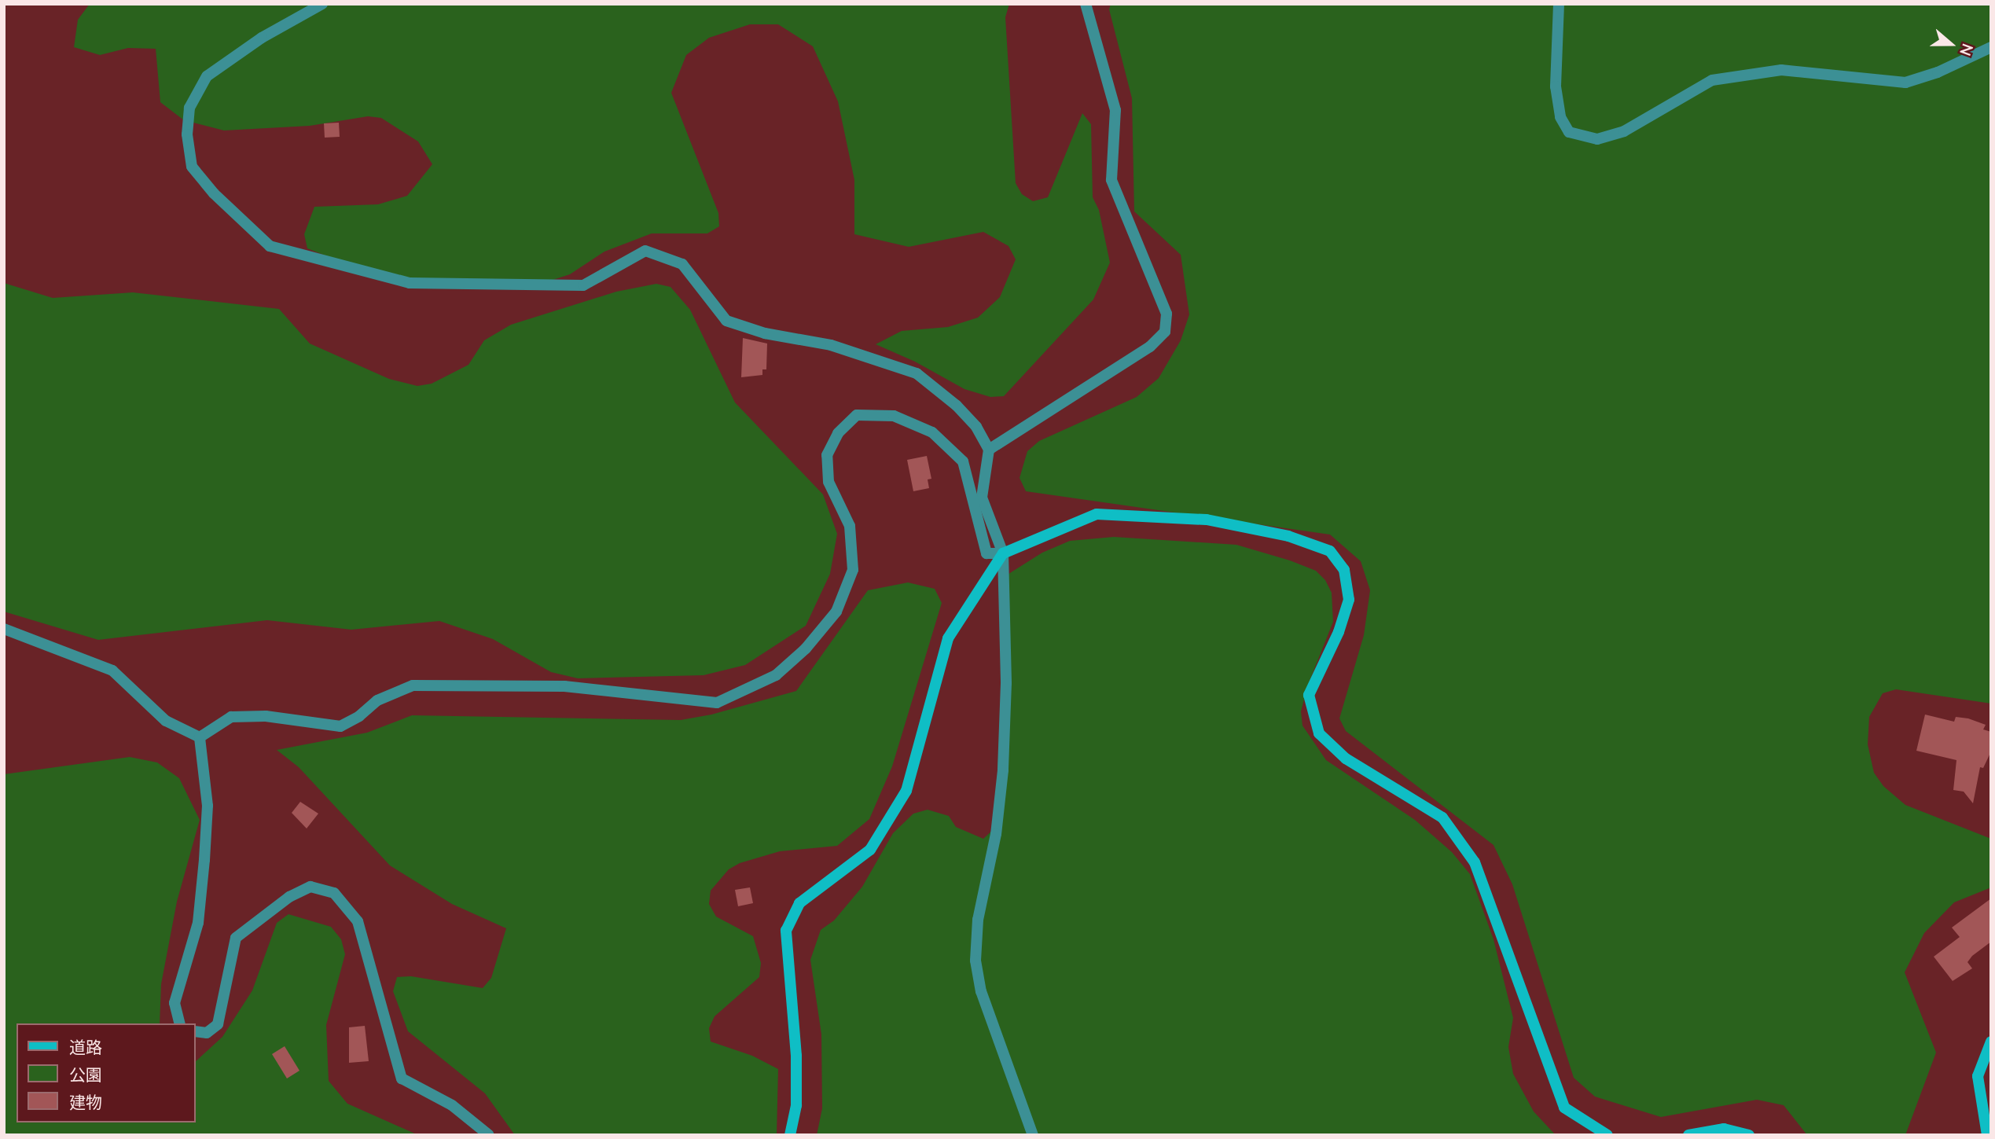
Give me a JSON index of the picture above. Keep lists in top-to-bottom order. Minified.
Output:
{"legend":["道路","公園","建物"],"north":"right"}
